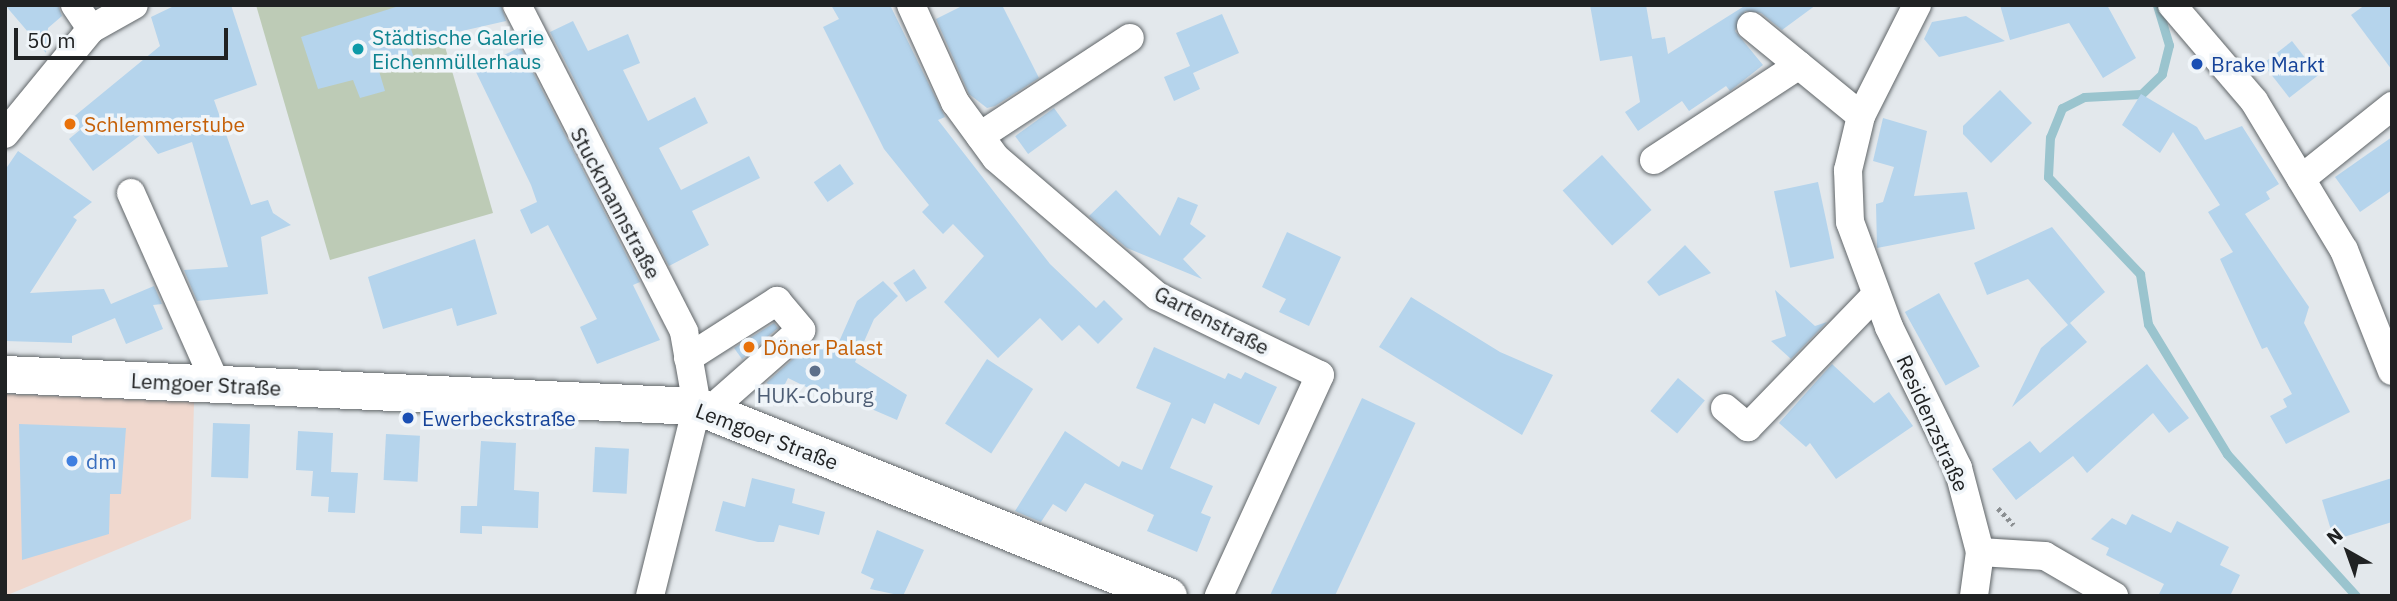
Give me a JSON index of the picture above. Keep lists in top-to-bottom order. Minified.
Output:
{"streets":{"main road":["Lemgoer Straße"],"street":["Stuckmannstraße","Gartenstraße","Residenzstraße"]},"crossings":[["Stuckmannstraße","Lemgoer Straße"]],"places":["Städtische Galerie Eichenmüllerhaus","Brake Markt","Schlemmerstube","Döner Palast","HUK-Coburg","Ewerbeckstraße","dm"],"scale_bar":"50 m","north":"top left"}
